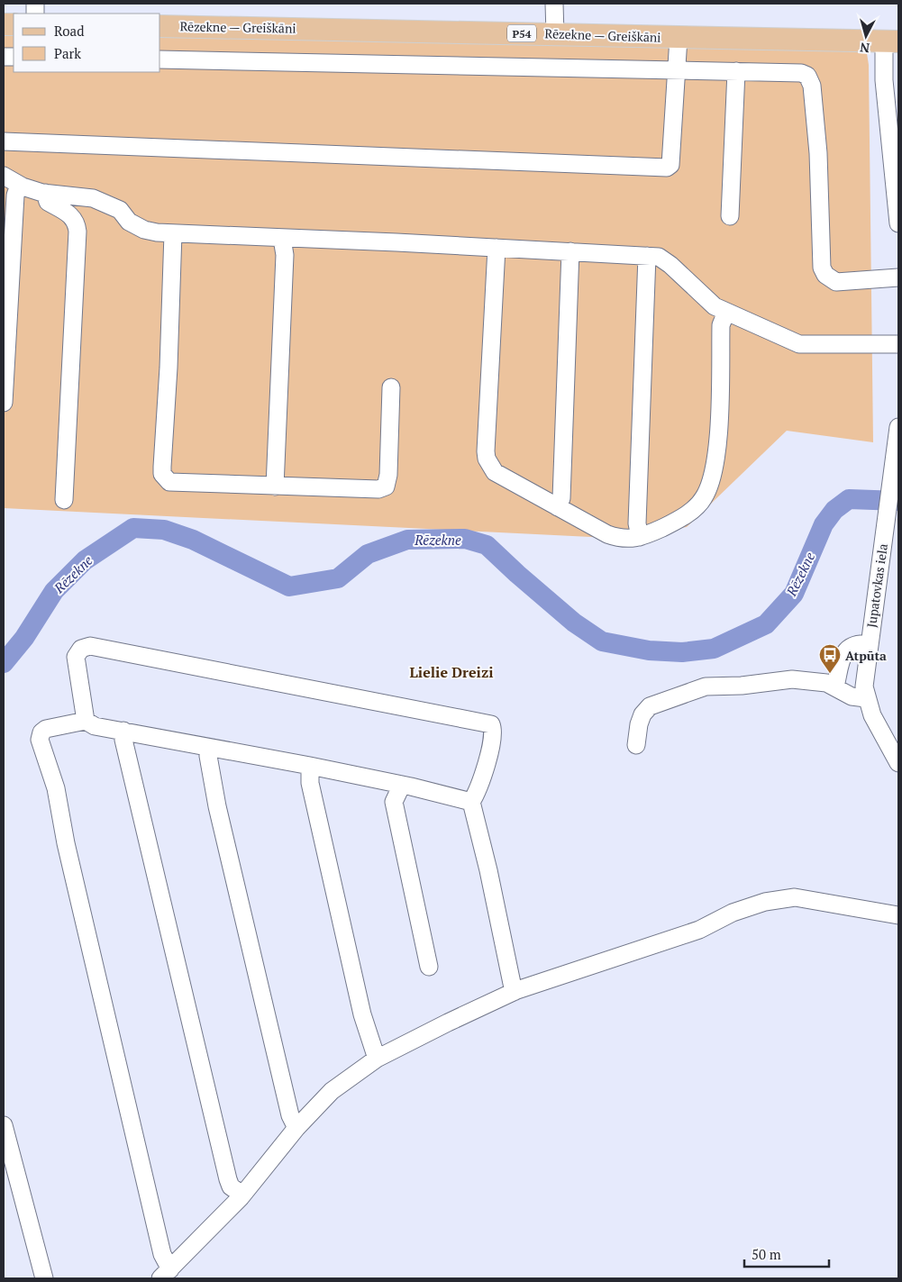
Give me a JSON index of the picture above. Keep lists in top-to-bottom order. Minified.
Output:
{"streets":{"main road":["Rēzekne — Greiškāni","P54"],"street":["Jupatovkas iela"]},"districts":["Lielie Dreizi"],"water":["Rēzekne"],"places":{"bus stop":["Atpūta"]},"legend":["Road","Park"],"scale_bar":"50 m","north":"bottom"}
